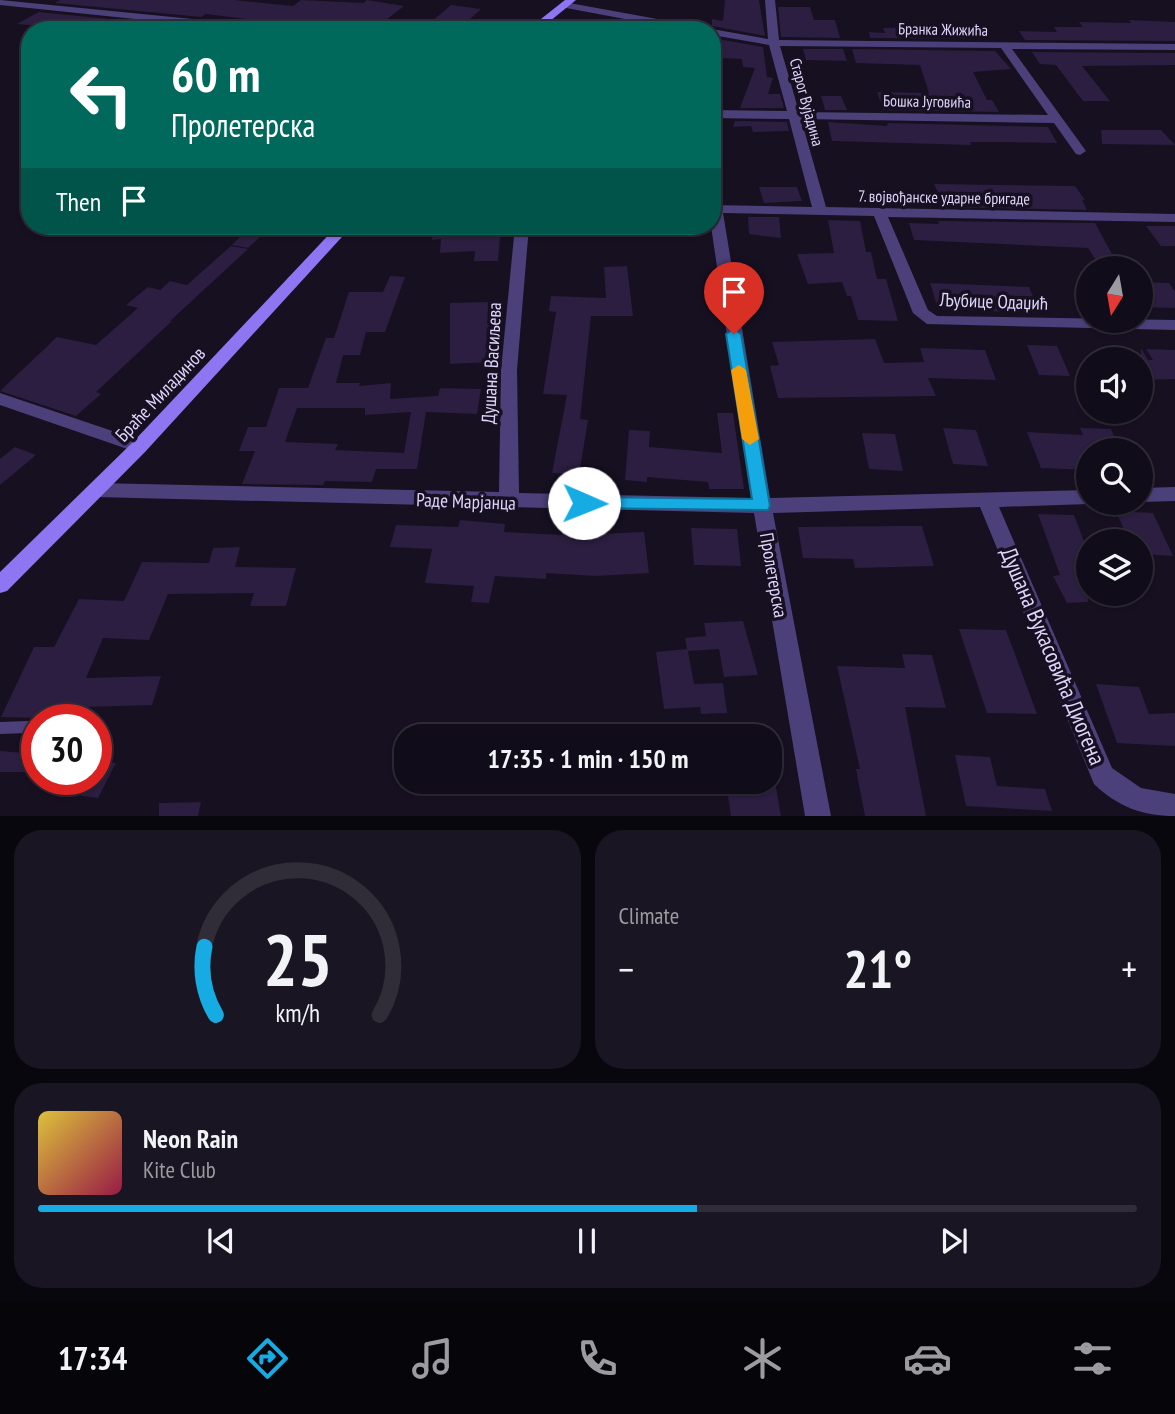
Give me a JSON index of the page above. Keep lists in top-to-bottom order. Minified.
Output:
{"streets":{"main road":["Браће Миладинов"],"street":["Бранка Жижића","Бошка Југовића","Старог Вујадина","7. војвођанске ударне бригаде","Љубице Одаџић","Душана Васиљева","Раде Марјанца","Пролетерска","Душана Вукасовића Диогена"]},"crossings":[["Бранка Жижића","Старог Вујадина"],["Бошка Југовића","Старог Вујадина"],["Старог Вујадина","7. војвођанске ударне бригаде"],["7. војвођанске ударне бригаде","Љубице Одаџић"],["Душана Васиљева","Раде Марјанца"],["Браће Миладинов","Раде Марјанца"],["Раде Марјанца","Пролетерска"],["Раде Марјанца","Душана Вукасовића Диогена"]],"north":"bottom","page":{"turn":["60 m","Пролетерска"],"then":"Then","limit":"30","trip":"17:35 · 1 min · 150 m","tile":"Climate","heat":["−","21°","+"],"song":["Neon Rain","Kite Club"],"tabs":"17:34","gauge":["25","km/h"]}}
